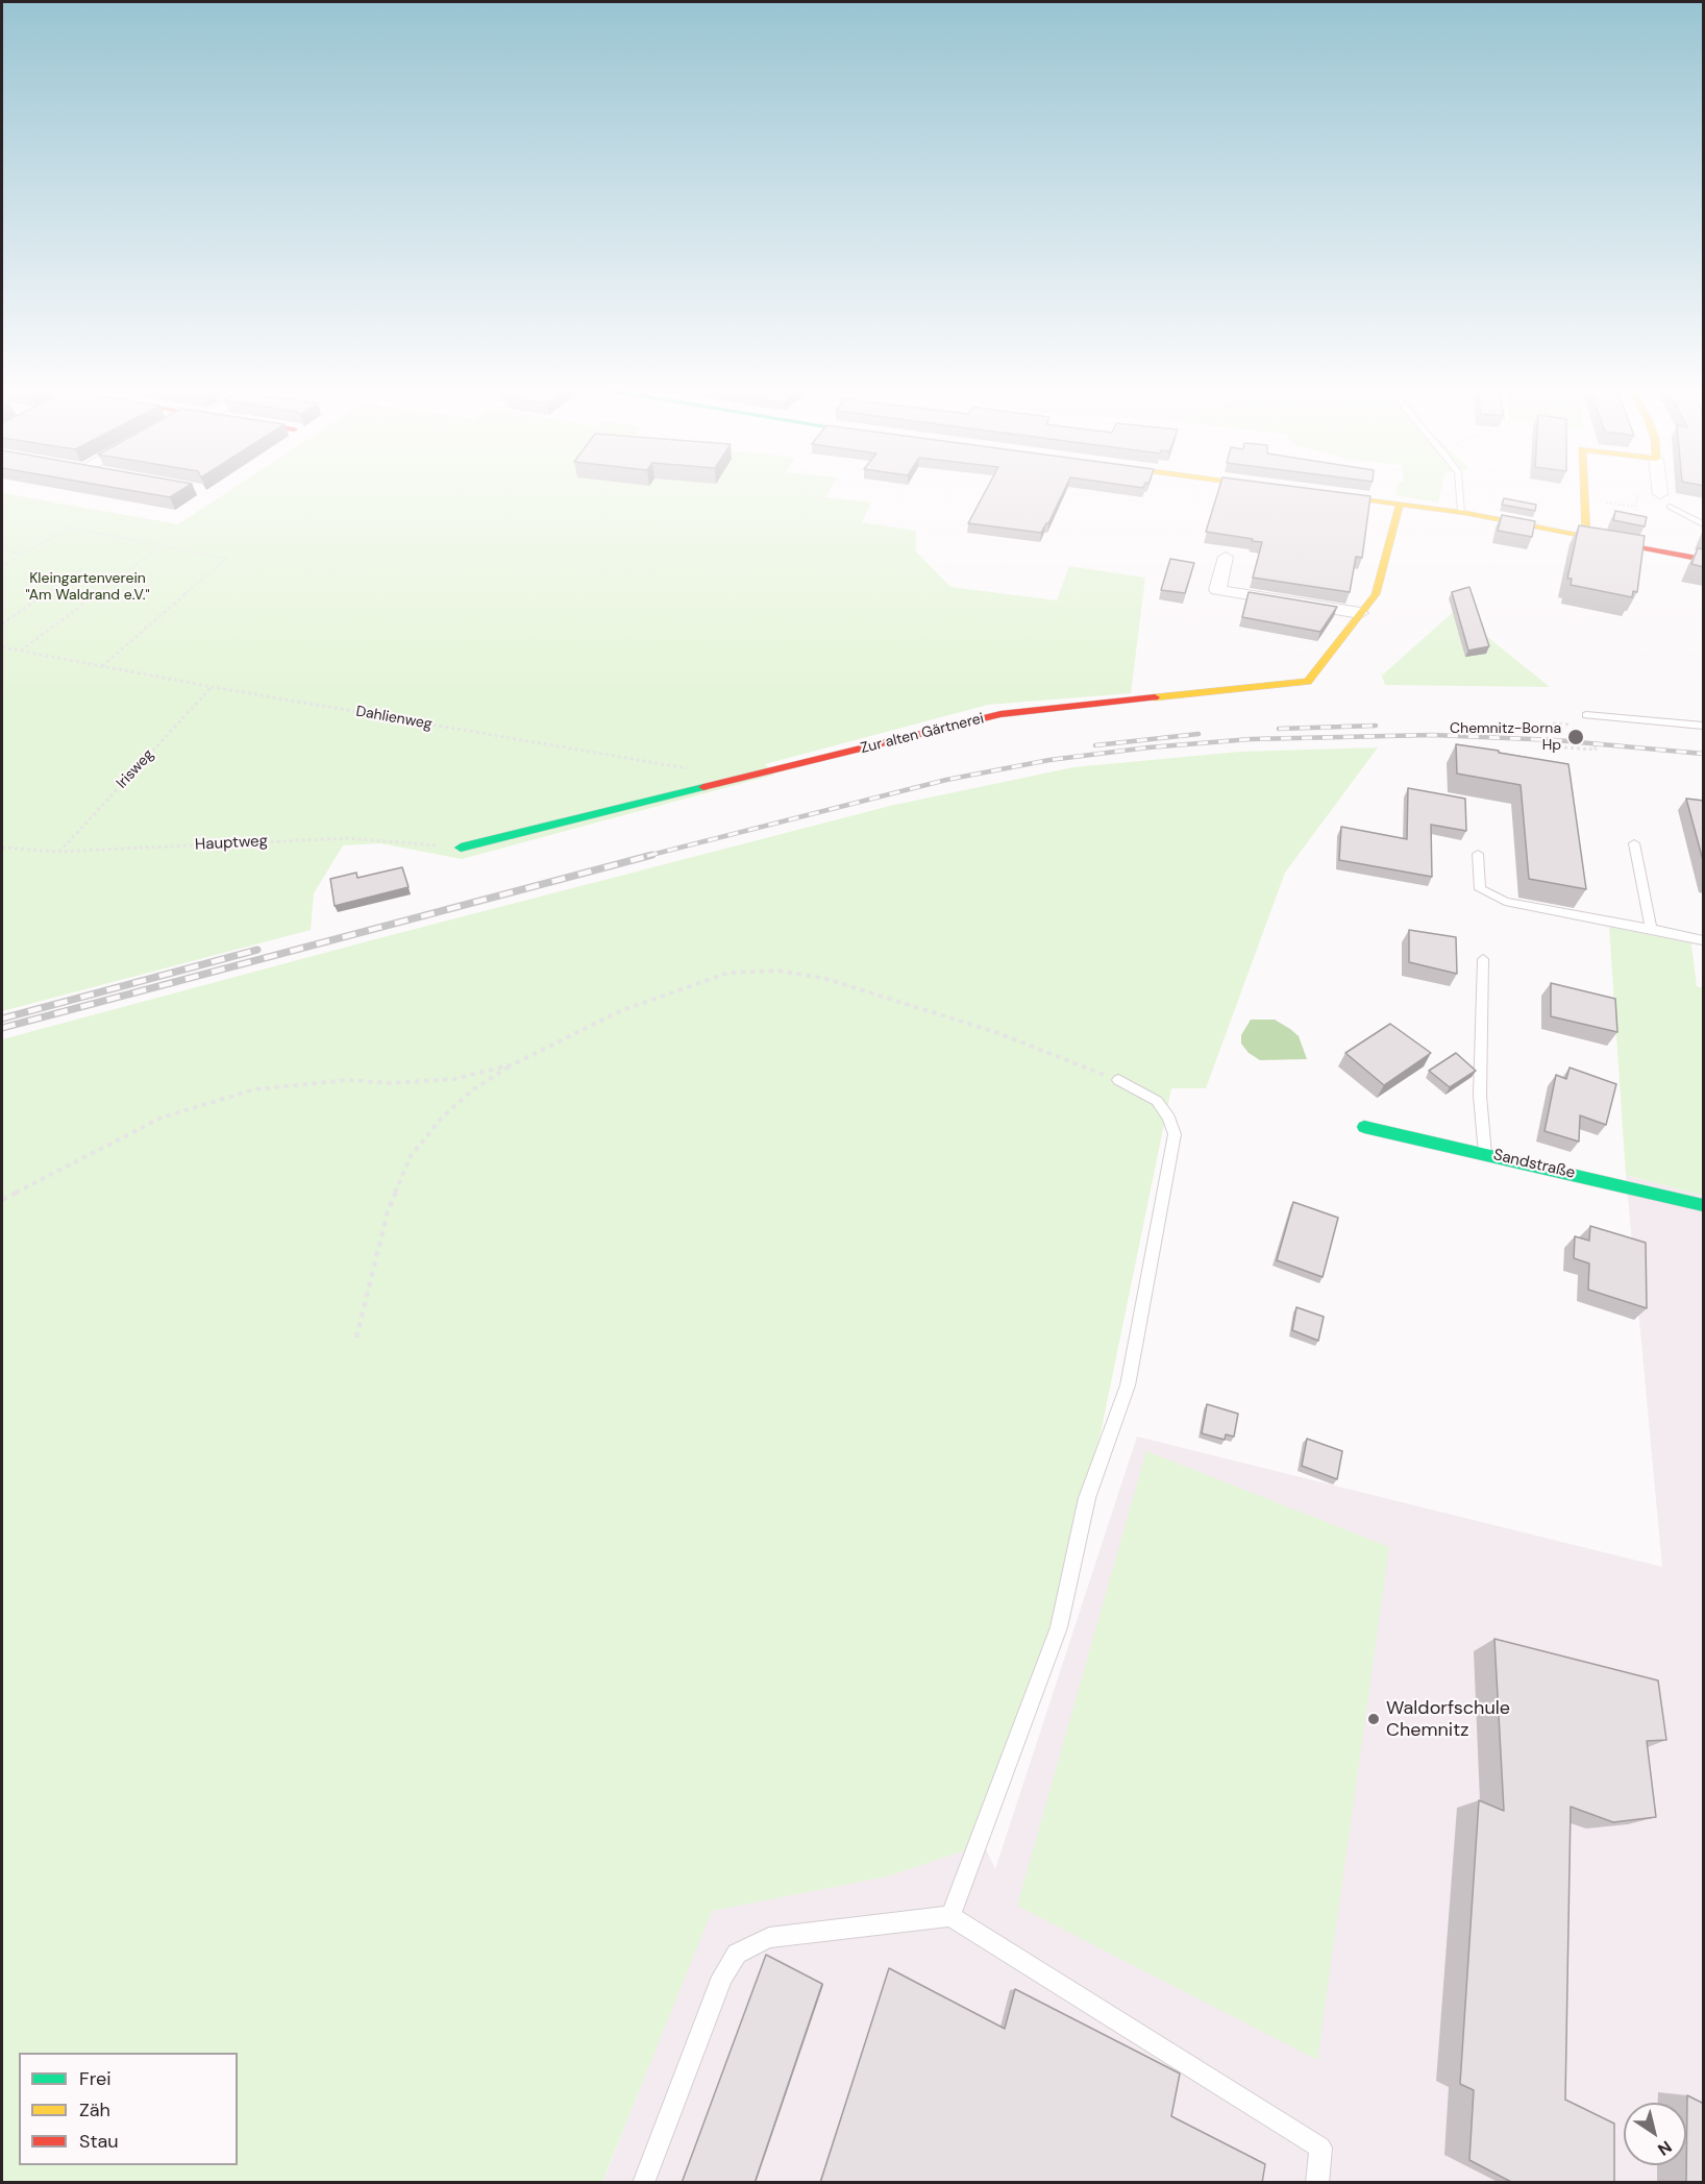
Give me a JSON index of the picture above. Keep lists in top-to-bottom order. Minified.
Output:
{"streets":{"street":["Zur alten Gärtnerei","Sandstraße"],"path":["Dahlienweg","Irisweg","Hauptweg"]},"crossings":[["Dahlienweg","Irisweg"],["Zur alten Gärtnerei","Hauptweg"],["Irisweg","Hauptweg"]],"parks":["Kleingartenverein \"Am Waldrand e.V.\""],"places":["Chemnitz-Borna Hp","Waldorfschule Chemnitz"],"legend":["Frei","Zäh","Stau"],"north":"bottom right"}
